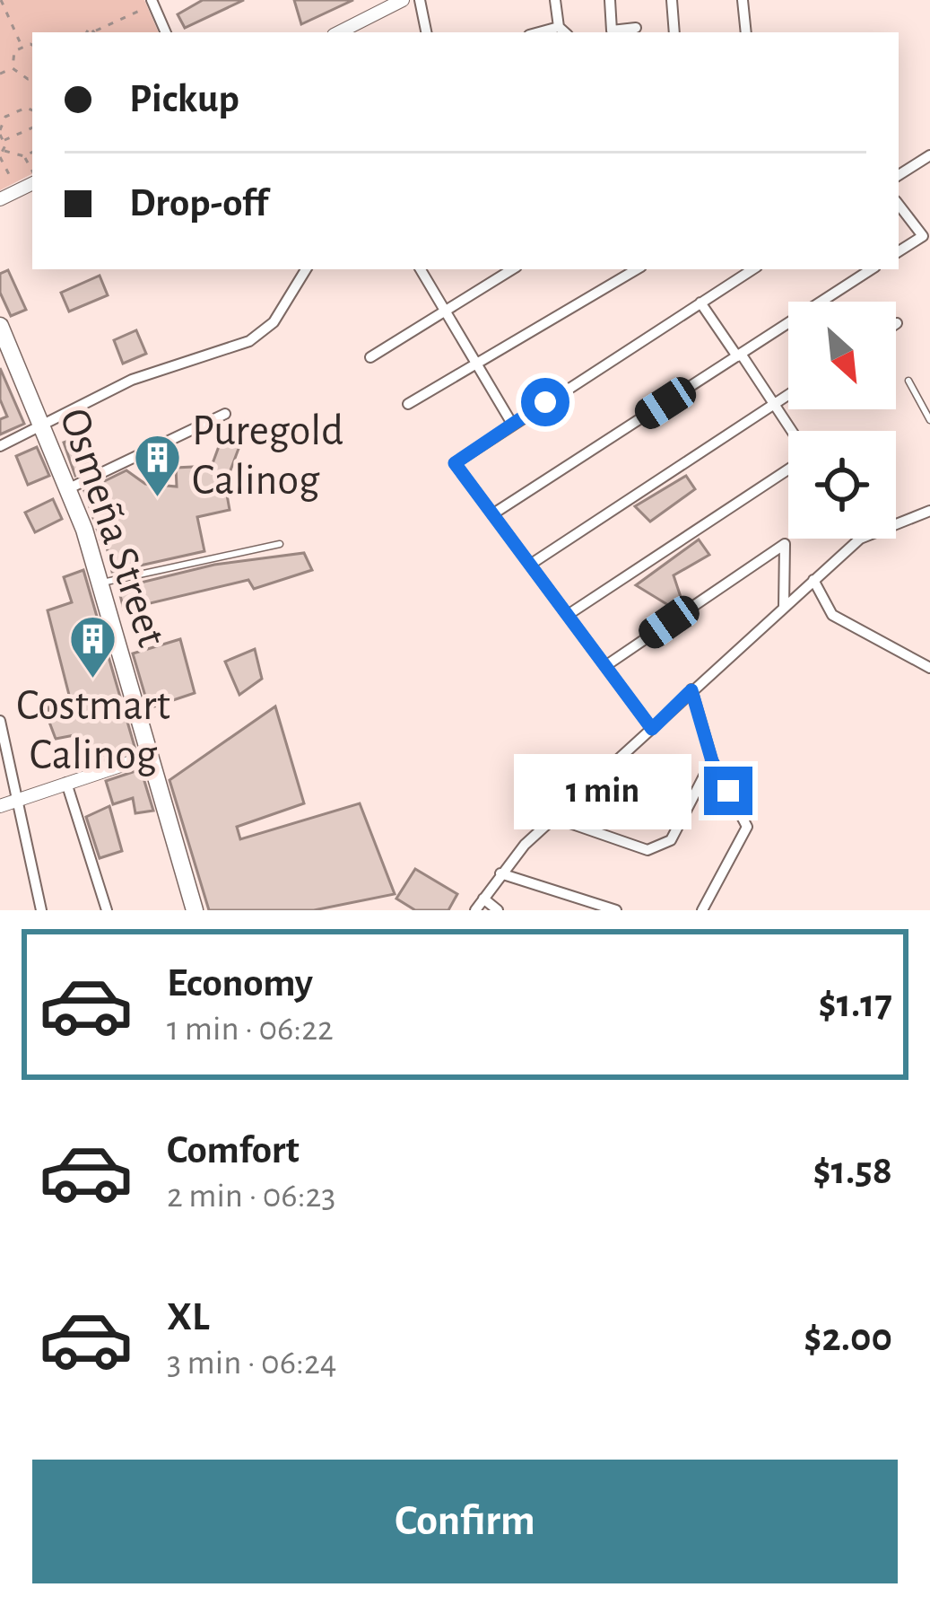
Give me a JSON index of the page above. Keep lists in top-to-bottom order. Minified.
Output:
{"streets":{"main road":["Osmeña Street"]},"places":{"building":["Puregold Calinog","Costmart Calinog"]},"north":"bottom right","page":{"banner":["Pickup","Drop-off"],"bubble":"1 min","list":[{"name":"Economy","note":"1 min · 06:22","value":"$1.17"},{"name":"Comfort","note":"2 min · 06:23","value":"$1.58"},{"name":"XL","note":"3 min · 06:24","value":"$2.00"}],"buttons":"Confirm"}}
